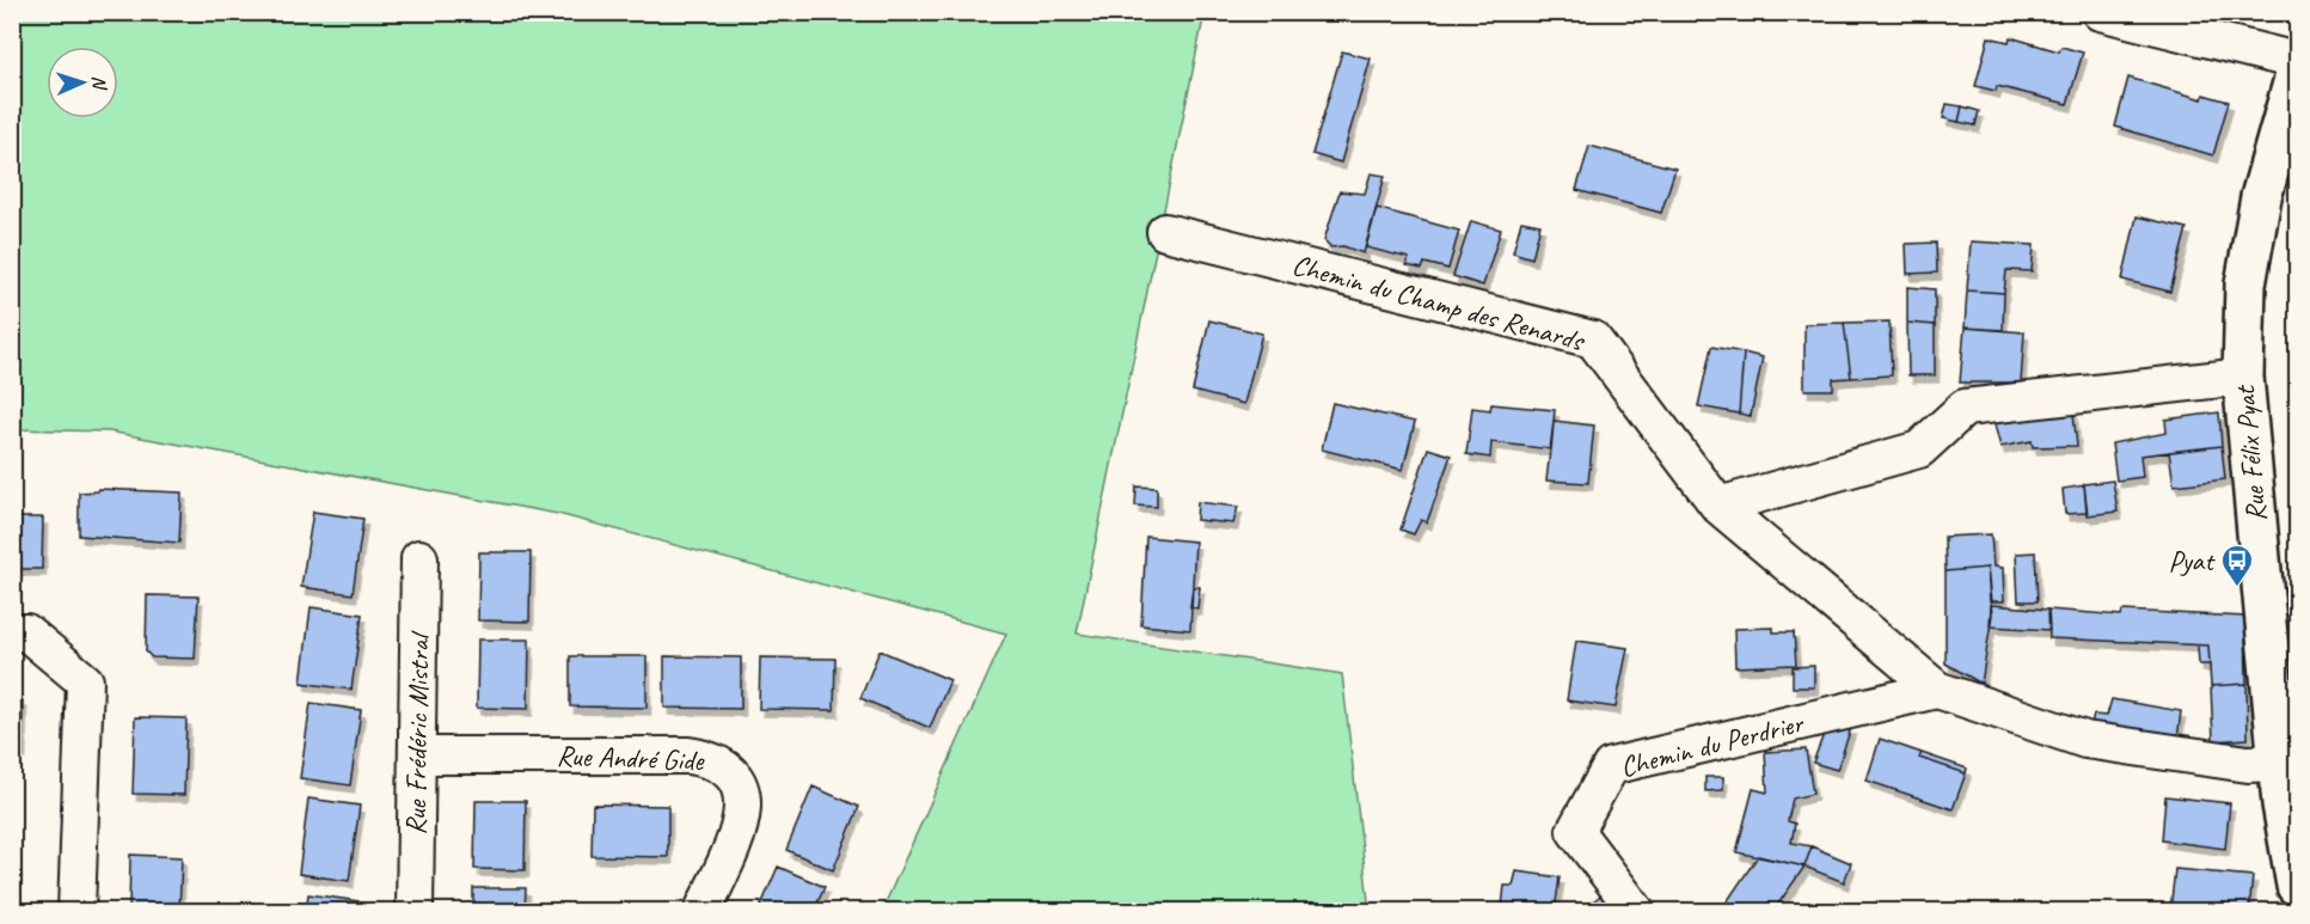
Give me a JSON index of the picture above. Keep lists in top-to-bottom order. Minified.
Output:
{"streets":{"street":["Chemin du Champ des Renards","Rue Félix Pyat","Rue Frédéric Mistral","Chemin du Perdrier","Rue André Gide"]},"crossings":[["Chemin du Champ des Renards","Rue Félix Pyat"],["Chemin du Champ des Renards","Chemin du Perdrier"],["Rue Frédéric Mistral","Rue André Gide"]],"places":{"bus stop":["Pyat"]},"north":"right"}
